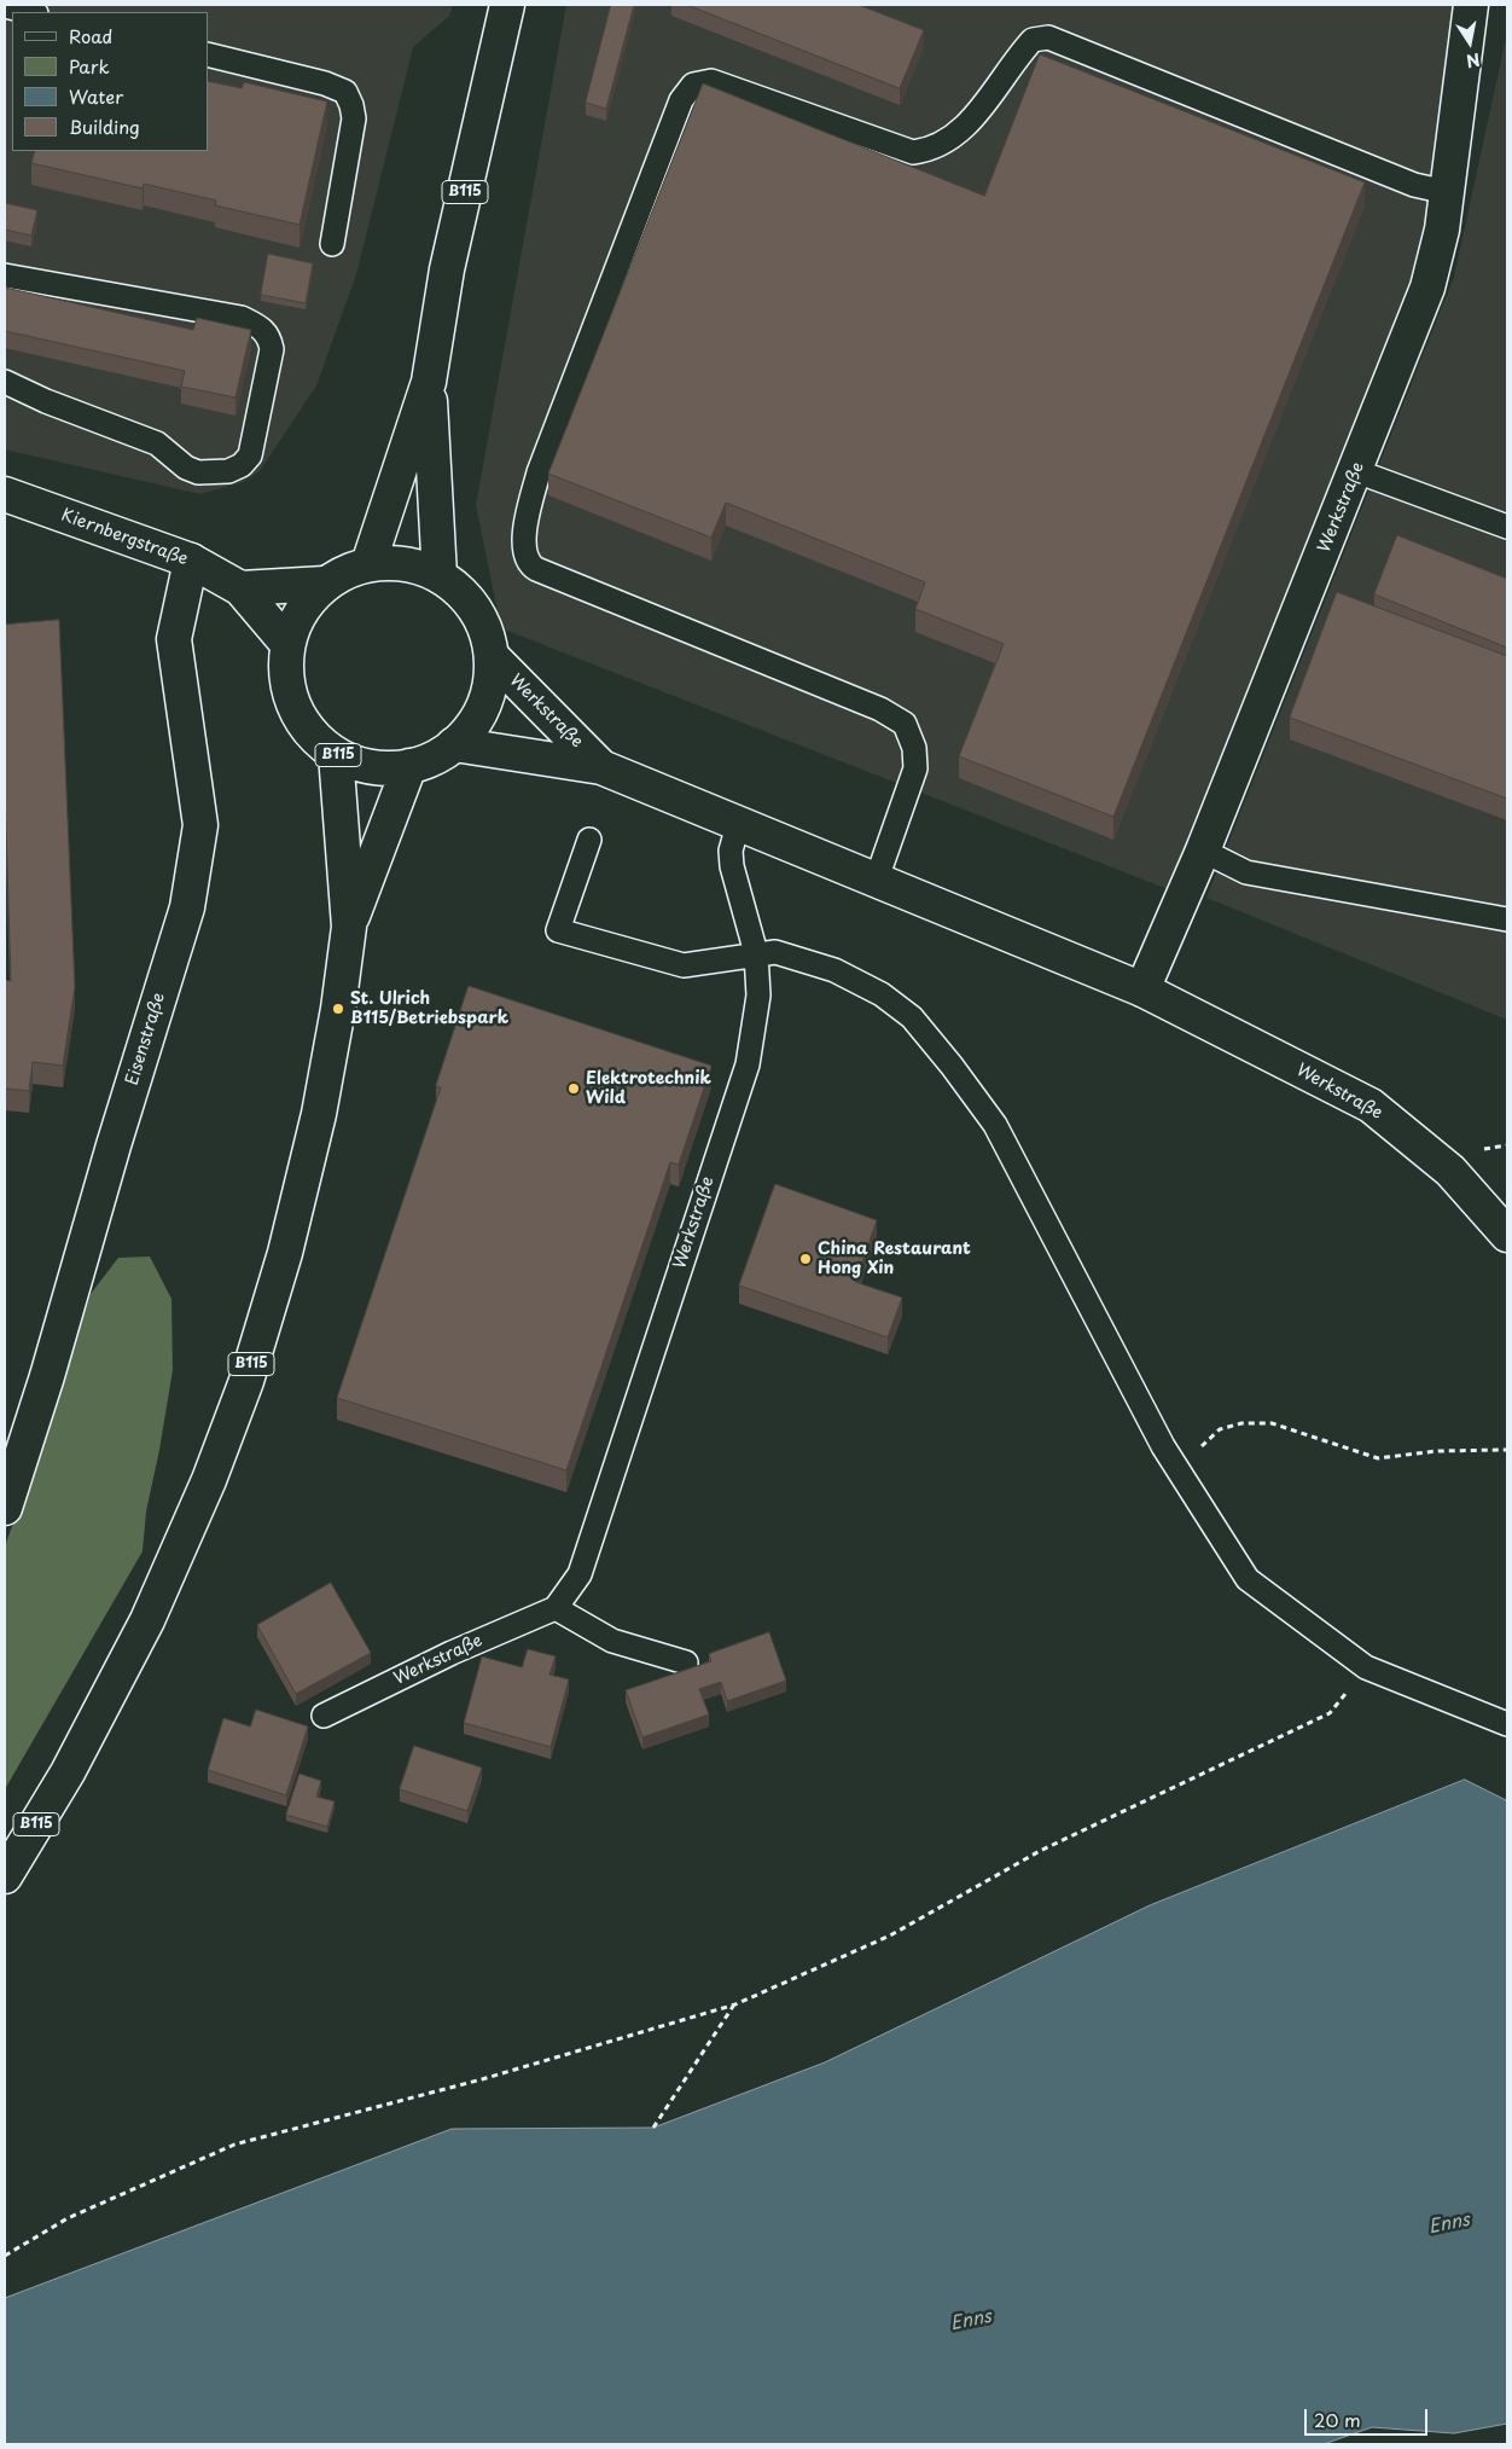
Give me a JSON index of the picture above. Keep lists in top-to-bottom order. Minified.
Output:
{"streets":{"street":["B115","Werkstraße","Kiernbergstraße","Eisenstraße"]},"crossings":[["B115","Werkstraße"],["B115","Kiernbergstraße"],["Werkstraße","Kiernbergstraße"],["Kiernbergstraße","Eisenstraße"]],"water":["Enns"],"places":["St. Ulrich B115/Betriebspark","Elektrotechnik Wild","China Restaurant Hong Xin"],"legend":["Road","Park","Water","Building"],"scale_bar":"20 m","north":"bottom"}
